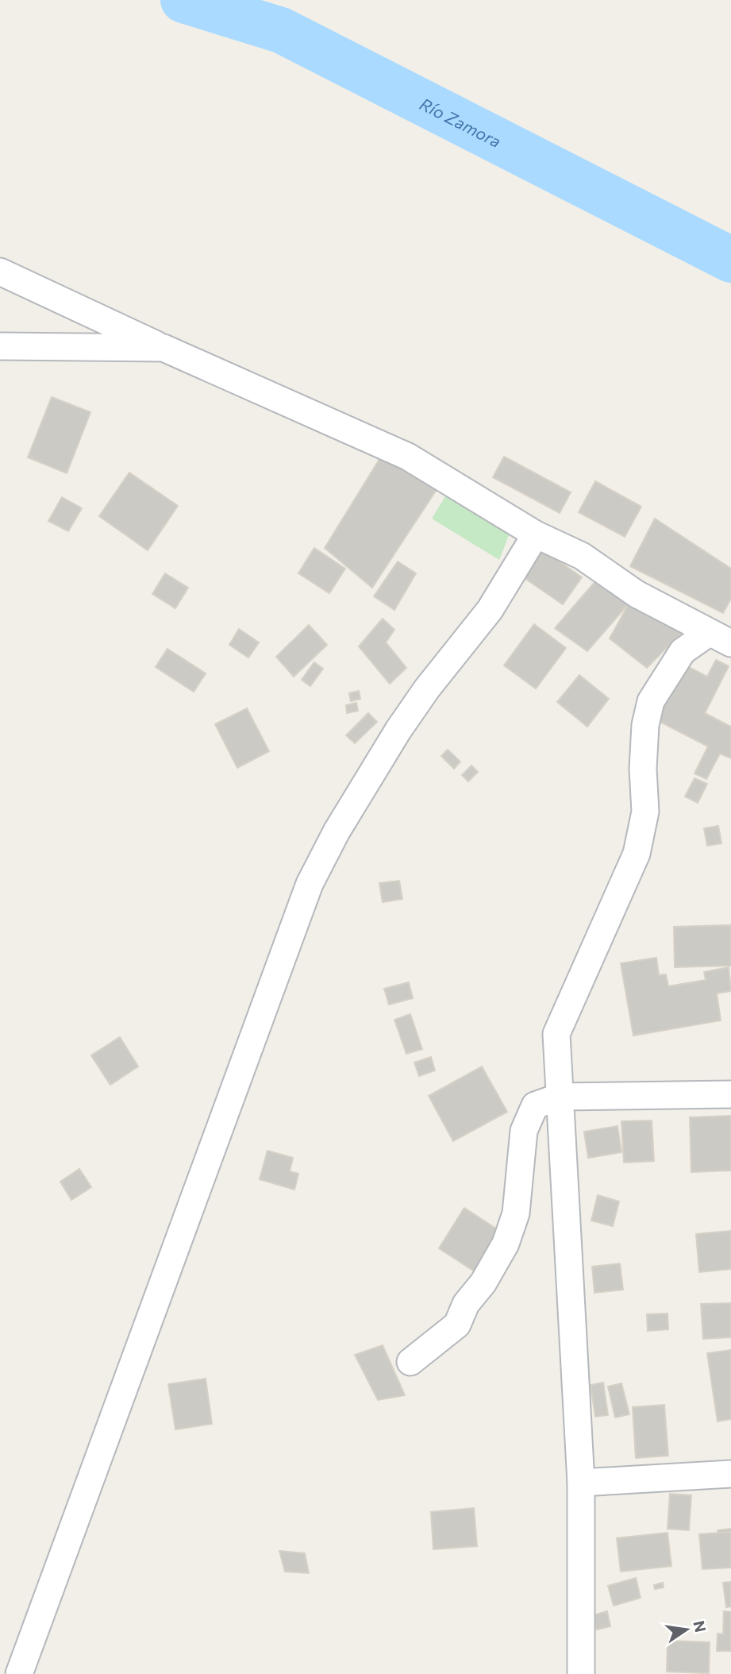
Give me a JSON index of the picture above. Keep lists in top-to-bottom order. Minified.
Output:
{"water":["Río Zamora"],"north":"right"}
